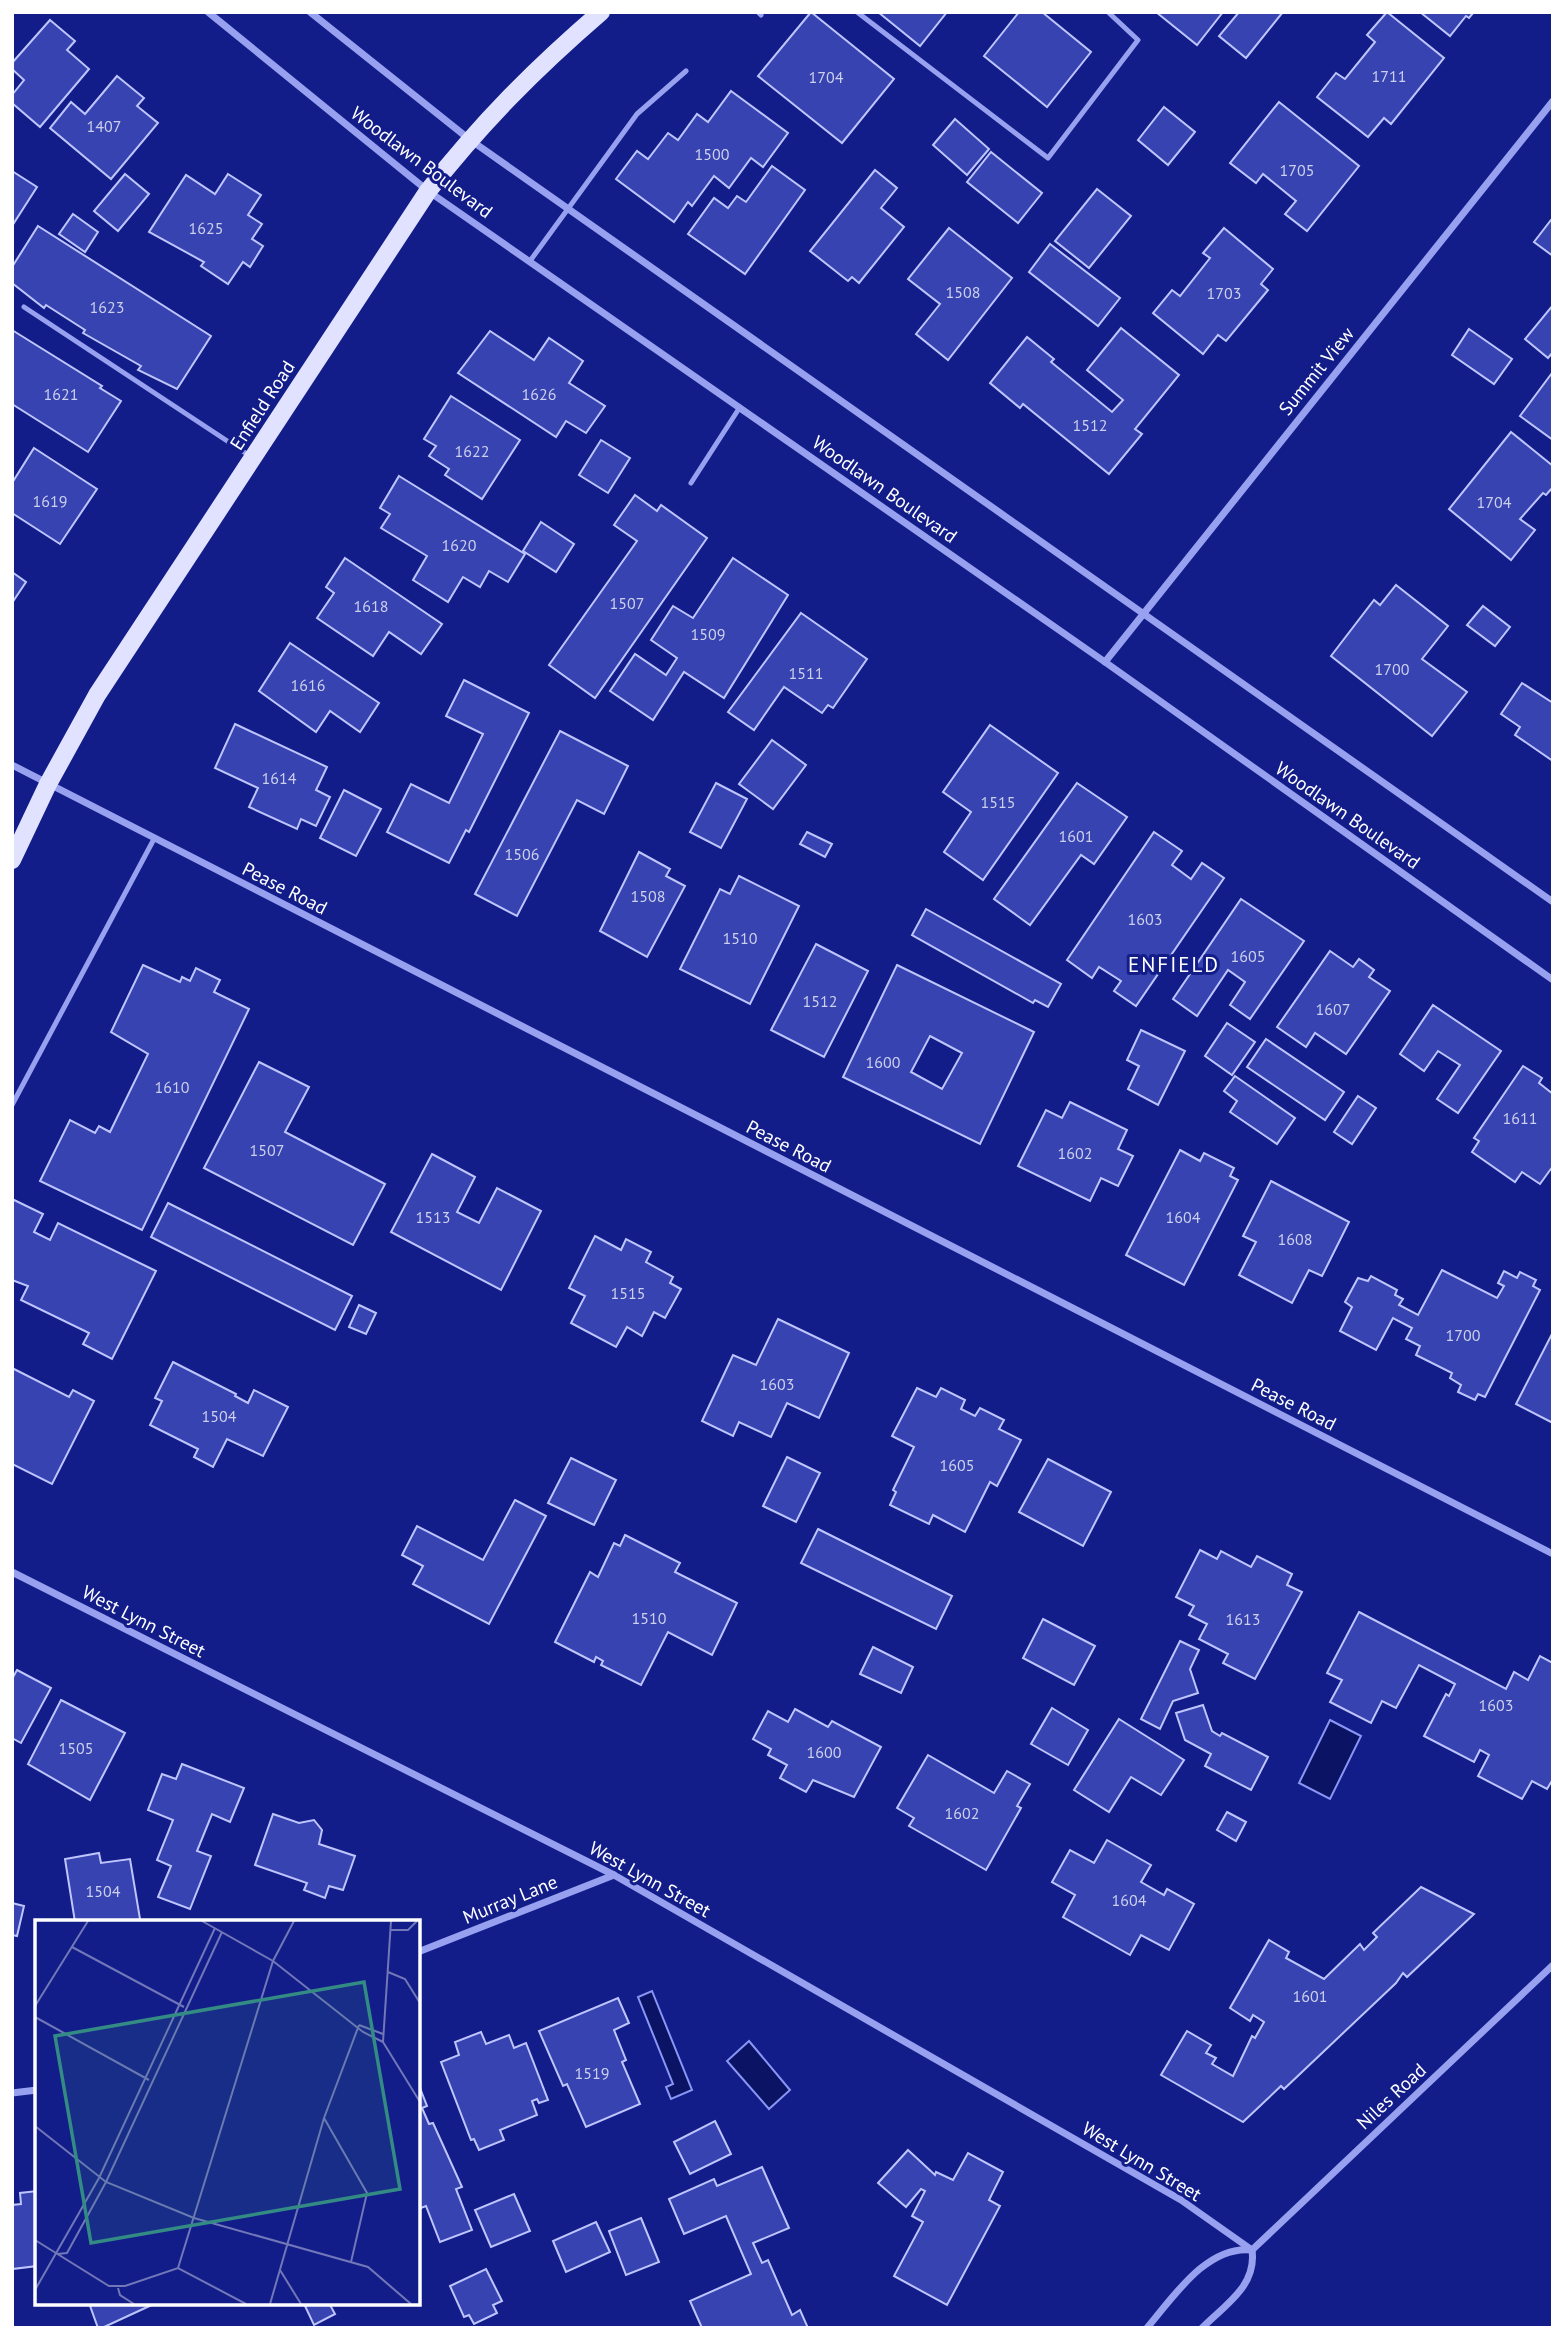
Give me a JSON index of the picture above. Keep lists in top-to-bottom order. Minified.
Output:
{"streets":{"main road":["Enfield Road"],"street":["Woodlawn Boulevard","Summit View","Pease Road","West Lynn Street","Murray Lane","Niles Road"]},"crossings":[["Woodlawn Boulevard","Summit View"],["Woodlawn Boulevard","Enfield Road"],["Enfield Road","Pease Road"],["West Lynn Street","Murray Lane"],["West Lynn Street","Niles Road"]],"districts":["ENFIELD"],"house_numbers":["1711","1704","1407","1500","1705","1625","1508","1703","1623","1621","1626","1512","1622","1619","1704","1620","1507","1618","1509","1700","1511","1616","1614","1515","1601","1506","1508","1603","1510","1605","1512","1607","1600","1610","1611","1507","1602","1513","1604","1608","1515","1700","1603","1504","1605","1510","1613","1603","1505","1600","1602","1504","1604","1601","1519"]}
